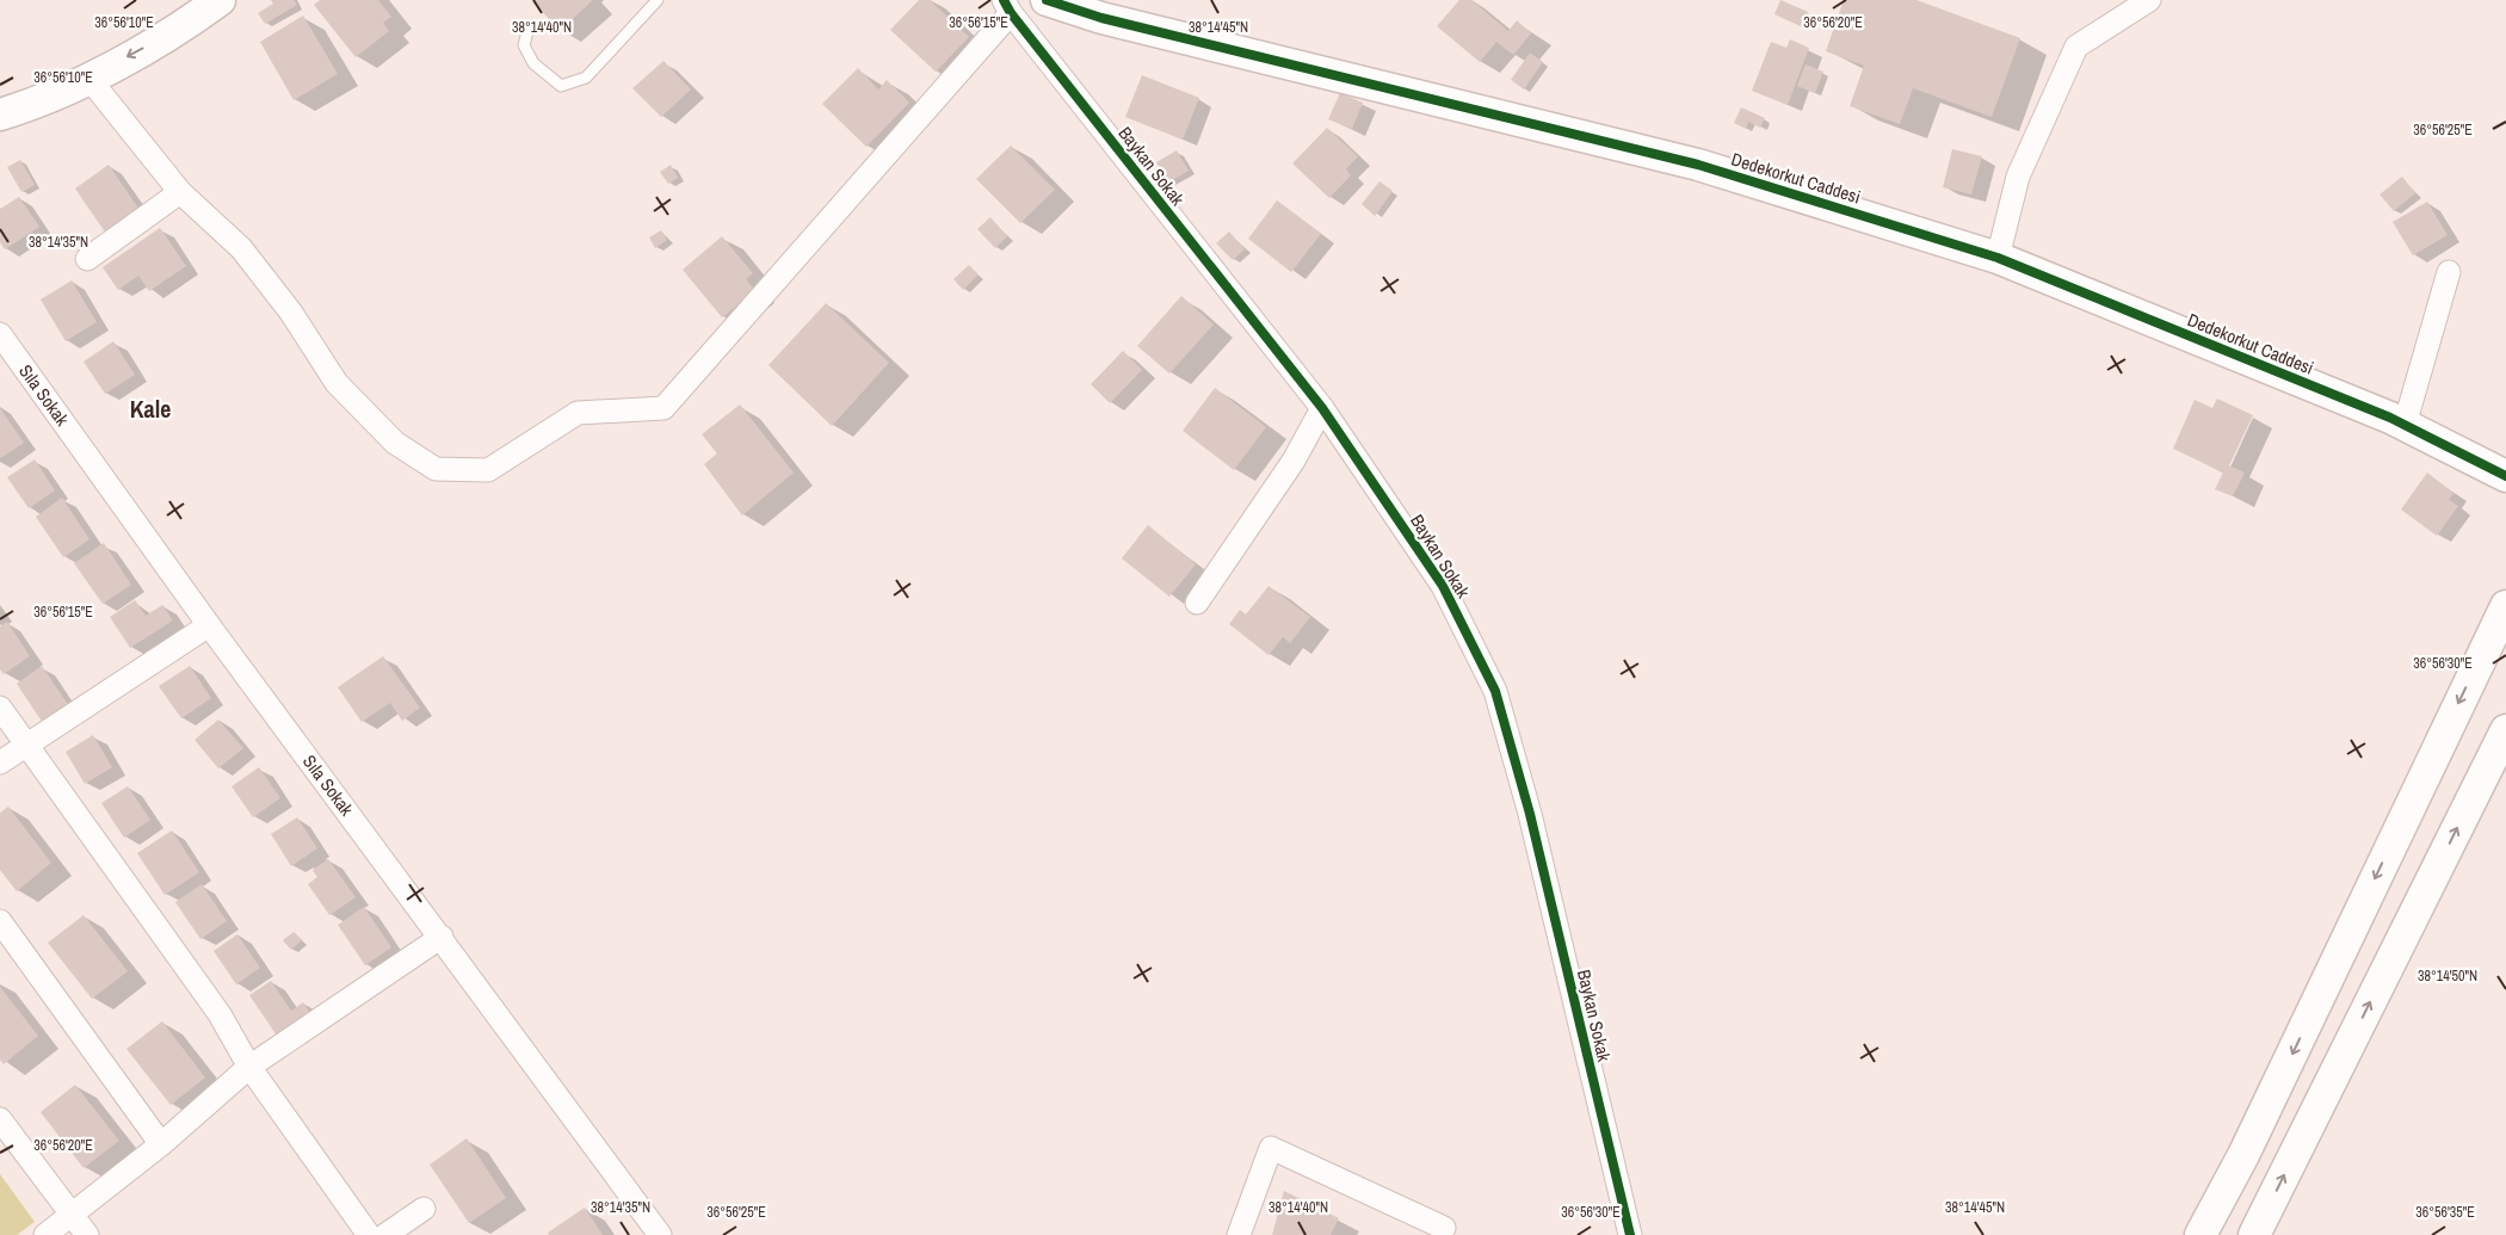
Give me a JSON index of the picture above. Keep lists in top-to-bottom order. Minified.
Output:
{"streets":{"street":["Baykan Sokak","Dedekorkut Caddesi","Sıla Sokak"]},"districts":["Kale"],"coordinates":["36°56'10\"E","36°56'15\"E","36°56'20\"E","38°14'40\"N","38°14'45\"N","36°56'25\"E","38°14'35\"N","36°56'30\"E","38°14'50\"N","36°56'35\"E"]}
